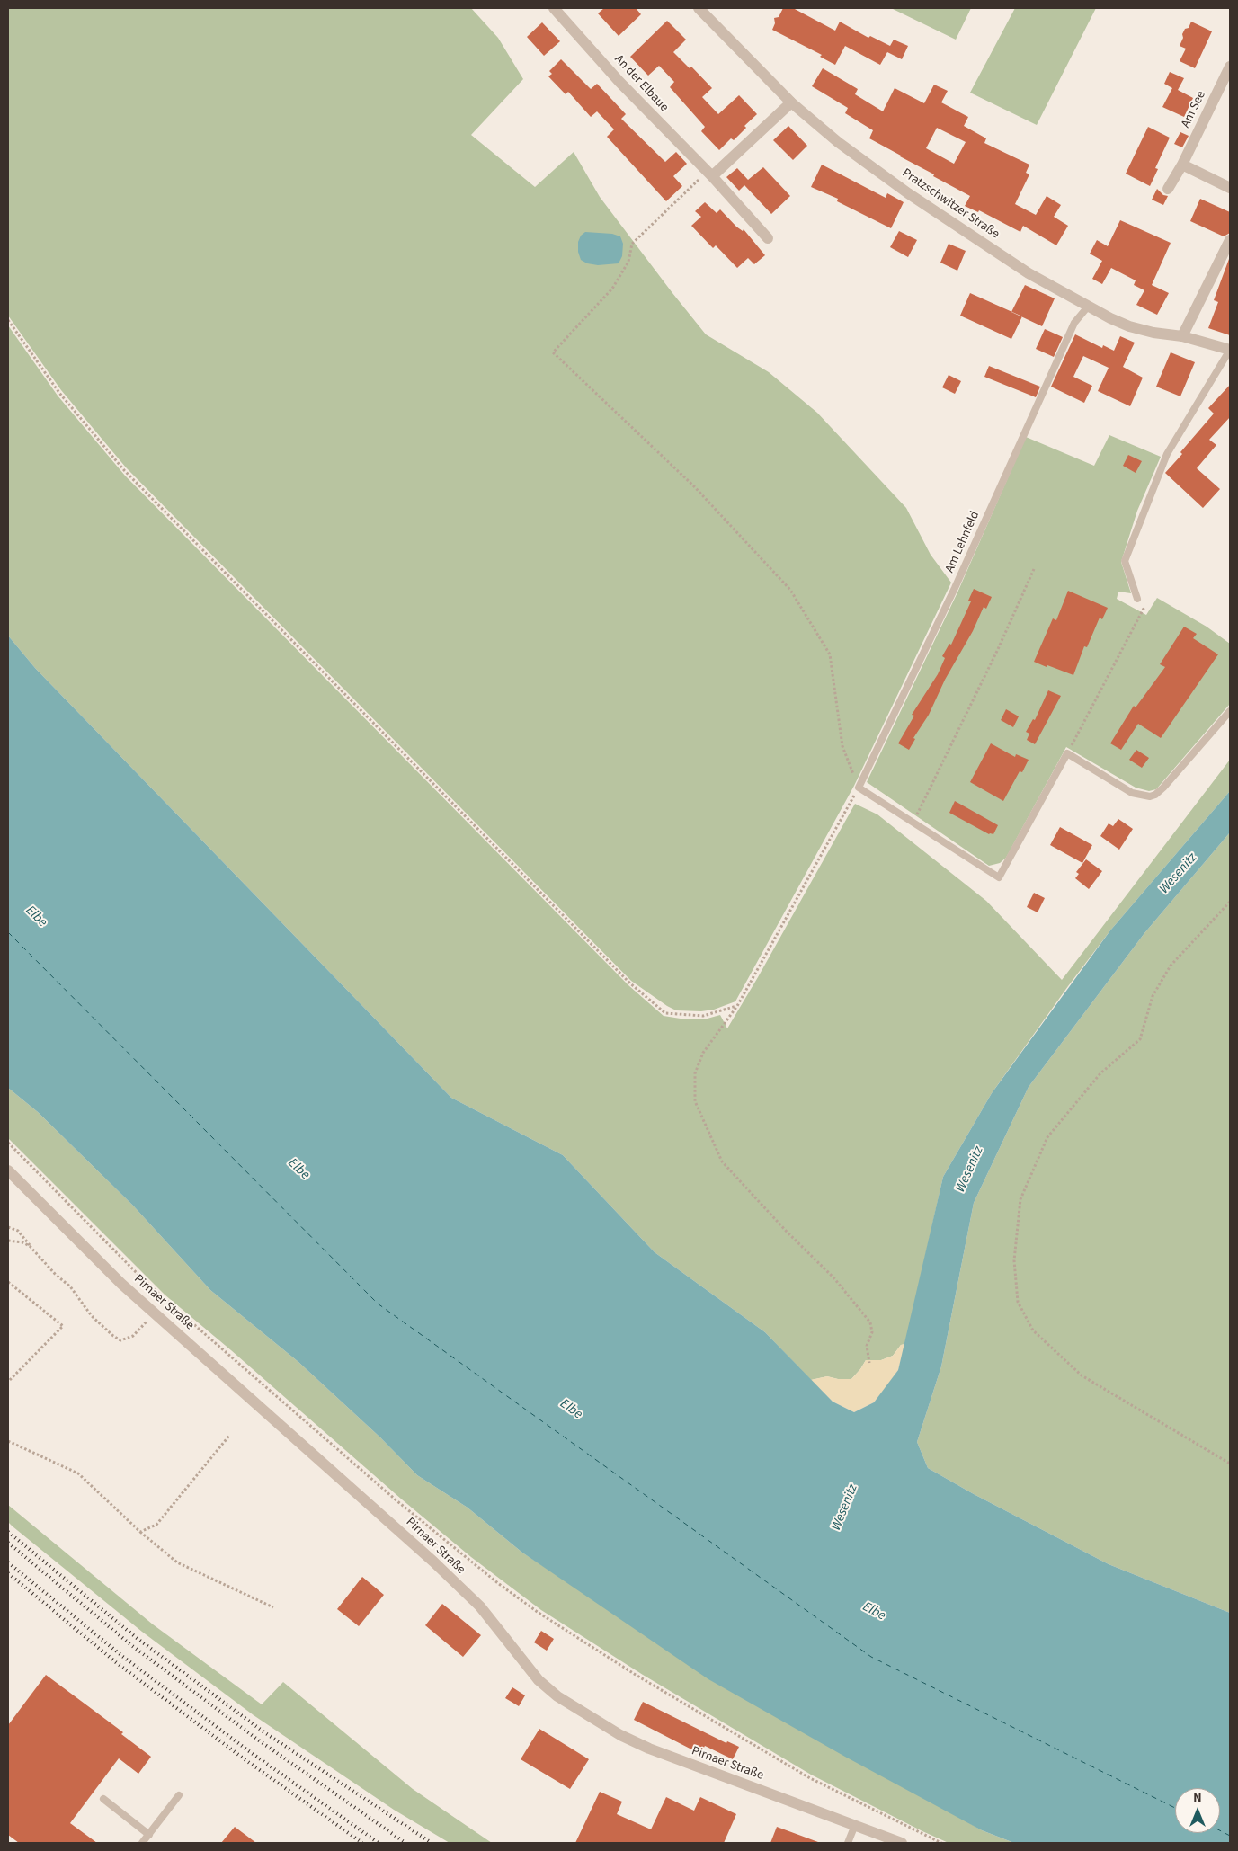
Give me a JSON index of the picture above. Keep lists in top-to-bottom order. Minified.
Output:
{"streets":{"street":["An der Elbaue","Am See","Pratzschwitzer Straße","Pirnaer Straße"],"lane":["Am Lehnfeld"]},"crossings":[["Pratzschwitzer Straße","Am Lehnfeld"]],"water":["Wesenitz","Elbe"],"north":"top"}
